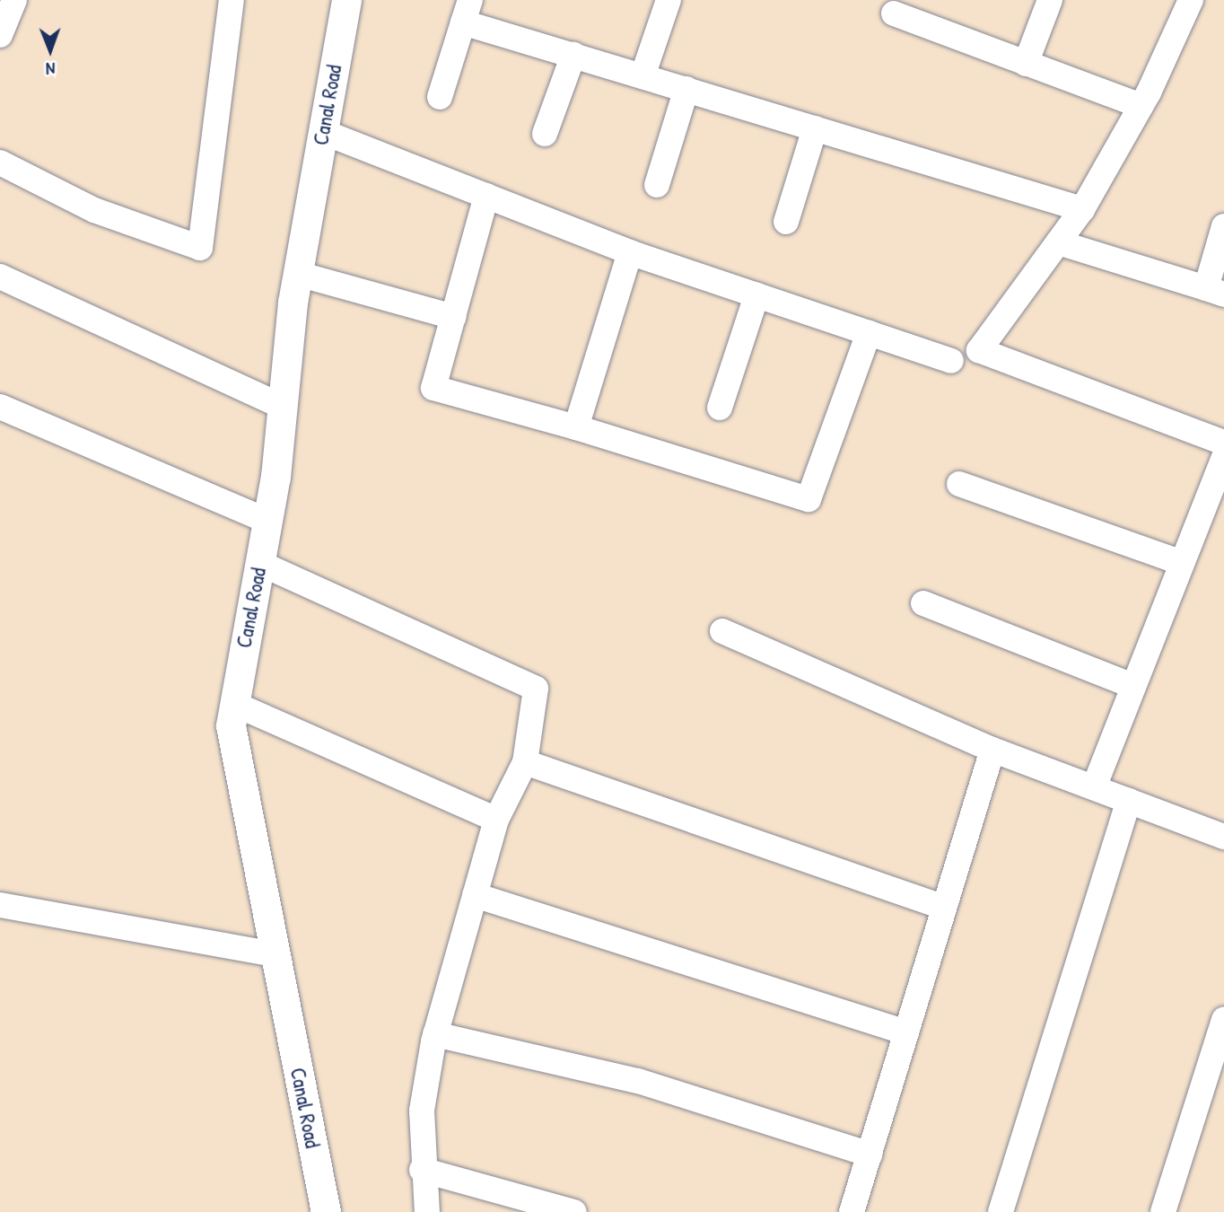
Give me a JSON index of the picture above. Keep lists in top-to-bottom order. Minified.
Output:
{"streets":{"street":["Canal Road"]},"north":"bottom"}
